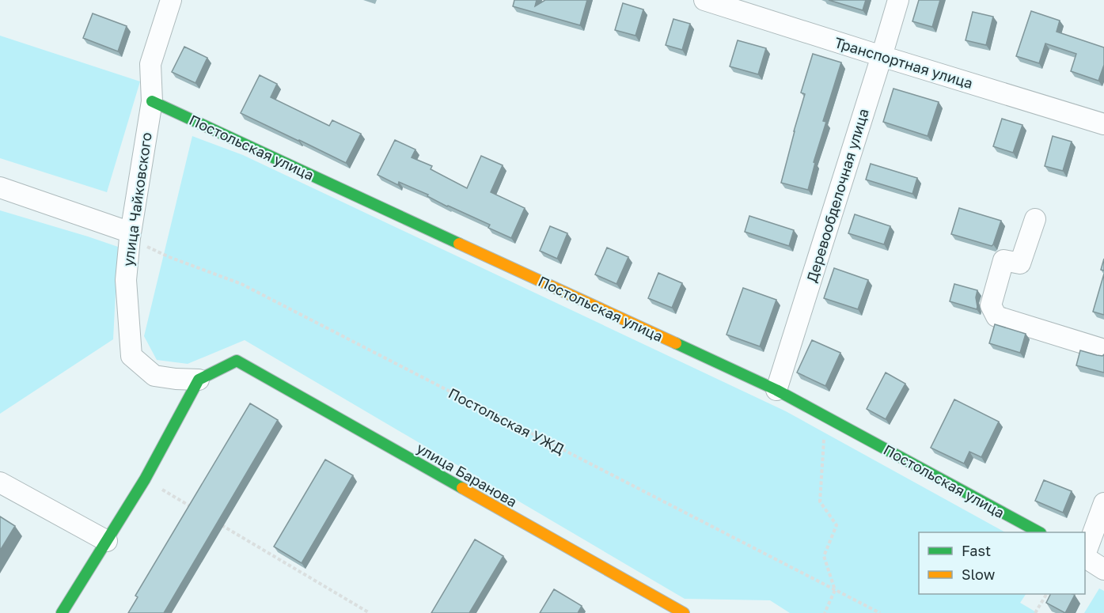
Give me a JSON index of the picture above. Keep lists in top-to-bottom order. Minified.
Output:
{"streets":{"street":["Транспортная улица","Постольская улица","Деревообделочная улица","улица Чайковского","улица Баранова"],"path":["Постольская УЖД"]},"crossings":[["Транспортная улица","Деревообделочная улица"],["Постольская улица","Деревообделочная улица"],["Постольская улица","улица Чайковского"],["улица Чайковского","Постольская УЖД"],["улица Чайковского","улица Баранова"]],"legend":["Fast","Slow"]}
